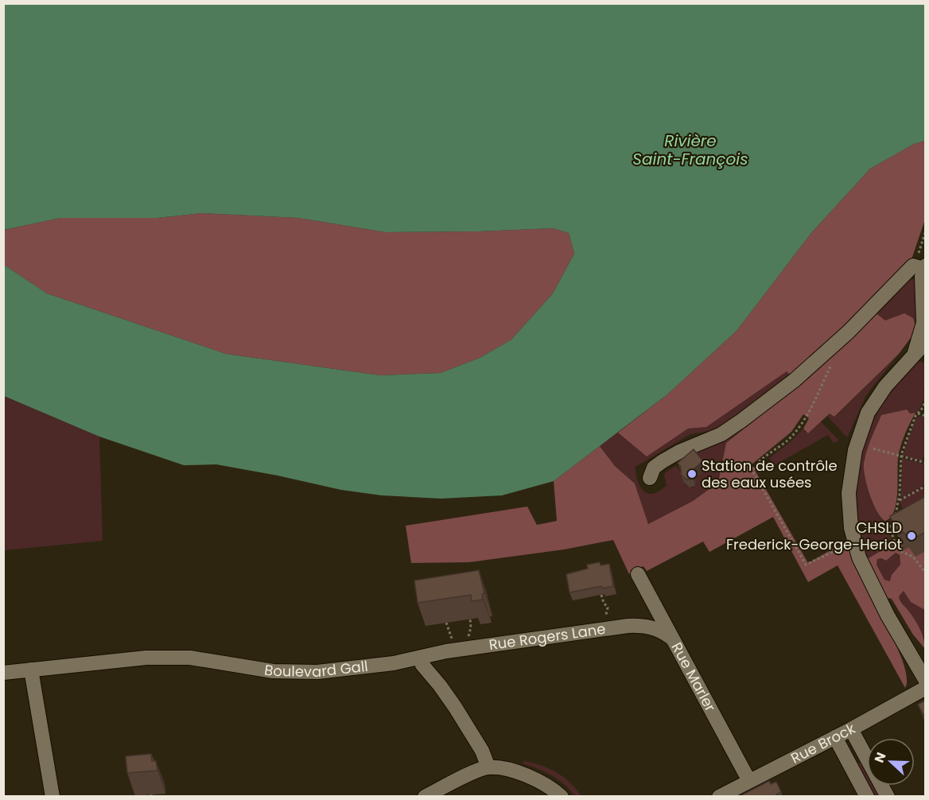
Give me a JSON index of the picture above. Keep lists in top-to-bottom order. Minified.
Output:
{"streets":{"street":["Rue Rogers Lane","Boulevard Gall","Rue Marler","Rue Brock"]},"crossings":[["Rue Rogers Lane","Boulevard Gall"],["Rue Rogers Lane","Rue Marler"],["Rue Marler","Rue Brock"]],"water":["Rivière Saint-François"],"places":["Station de contrôle des eaux usées","CHSLD Frederick-George-Heriot"],"north":"left"}
